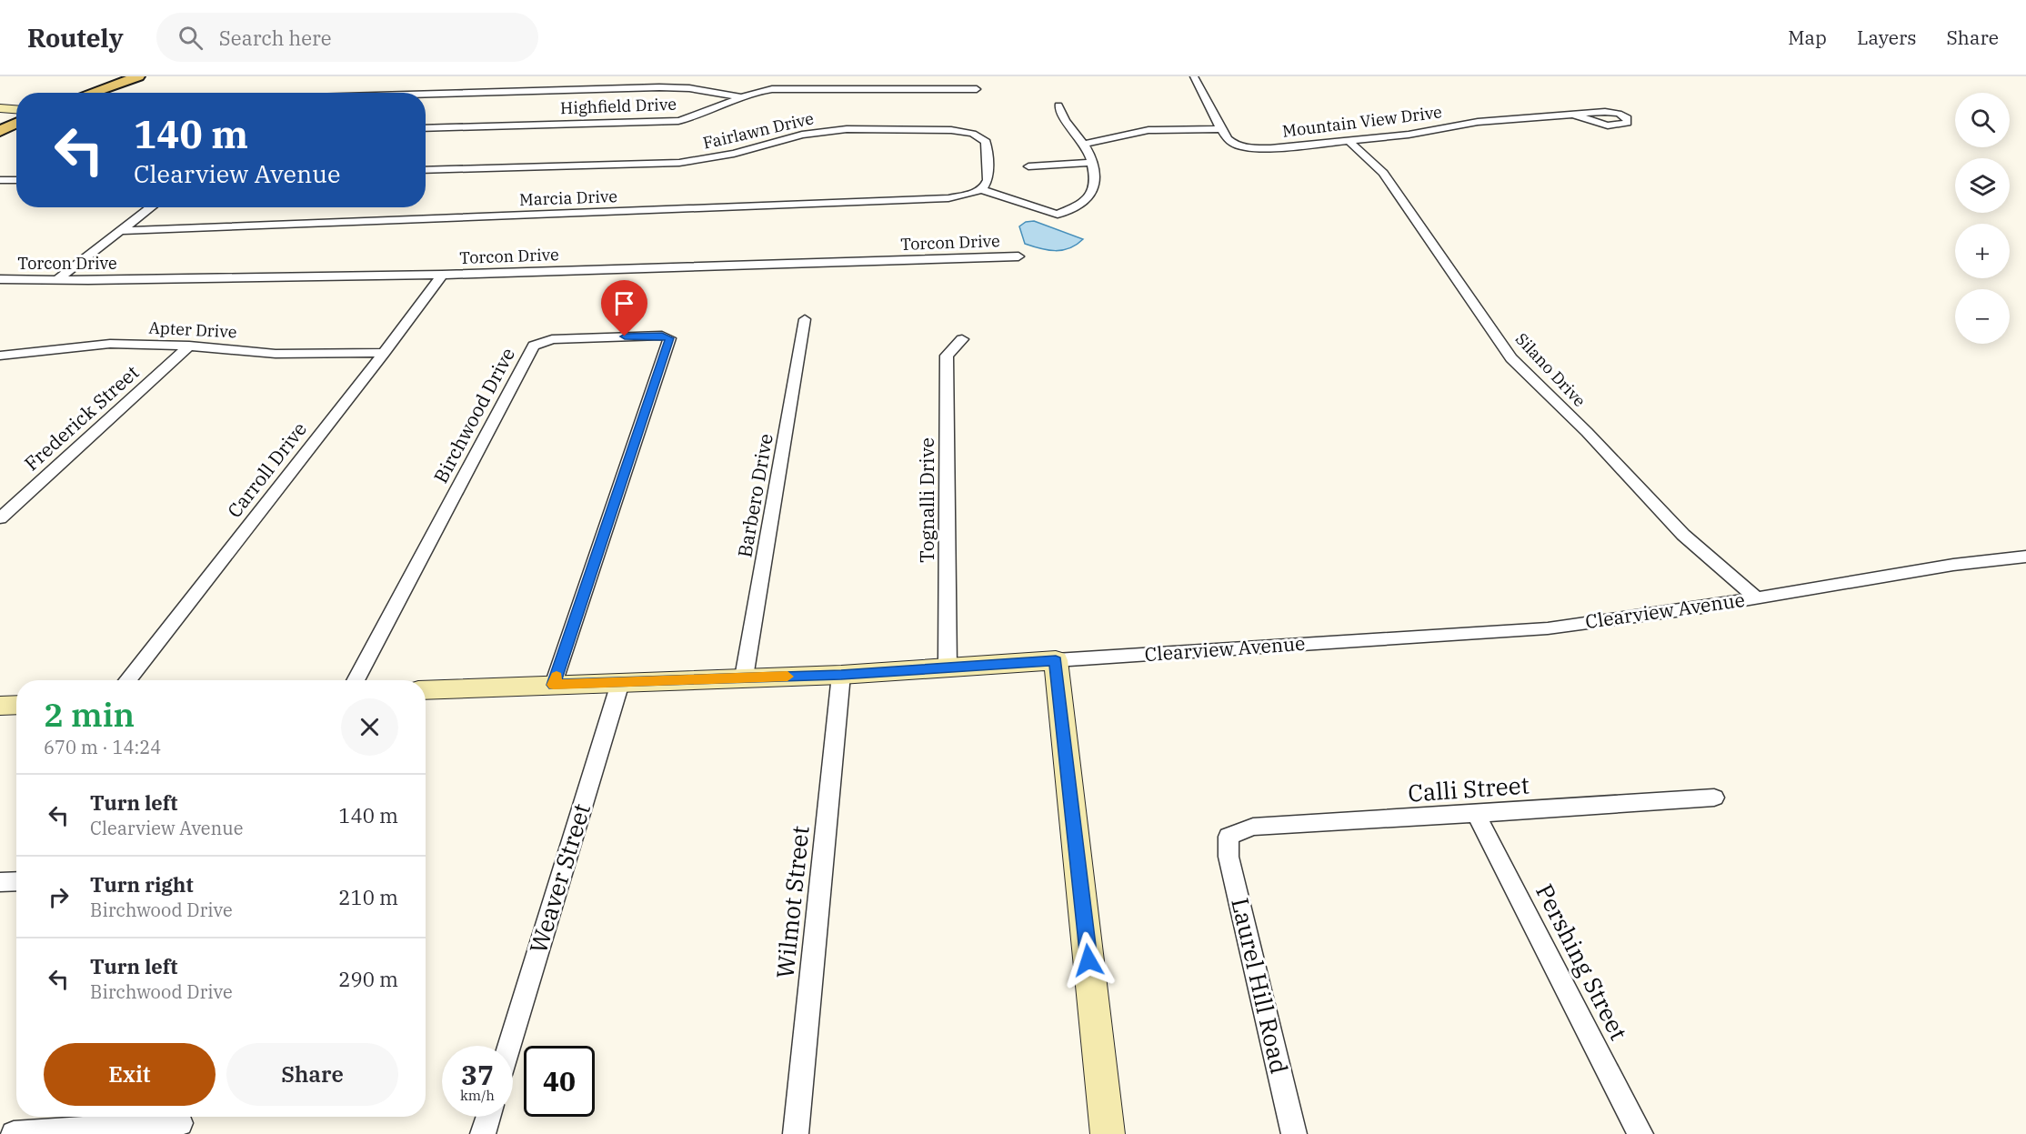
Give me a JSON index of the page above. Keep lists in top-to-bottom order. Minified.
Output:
{"streets":{"street":["Highfield Drive","Mountain View Drive","Fairlawn Drive","Marcia Drive","Torcon Drive","Apter Drive","Silano Drive","Birchwood Drive","Frederick Street","Carroll Drive","Barbero Drive","Tognalli Drive","Clearview Avenue","Calli Street","Weaver Street","Wilmot Street","Pershing Street","Laurel Hill Road"]},"crossings":[["Mountain View Drive","Silano Drive"],["Fairlawn Drive","Marcia Drive"],["Torcon Drive","Carroll Drive"],["Apter Drive","Frederick Street"],["Apter Drive","Carroll Drive"],["Silano Drive","Clearview Avenue"],["Birchwood Drive","Clearview Avenue"],["Barbero Drive","Clearview Avenue"],["Tognalli Drive","Clearview Avenue"],["Clearview Avenue","Weaver Street"],["Clearview Avenue","Wilmot Street"],["Calli Street","Pershing Street"],["Calli Street","Laurel Hill Road"]],"page":{"header":"Routely","search":"Search here","nav":["Map","Layers","Share"],"map_buttons":["+","−"],"turn":["140 m","Clearview Avenue"],"heading":["2 min","670 m · 14:24"],"list":[{"name":"Turn left","note":"Clearview Avenue","value":"140 m"},{"name":"Turn right","note":"Birchwood Drive","value":"210 m"},{"name":"Turn left","note":"Birchwood Drive","value":"290 m"}],"buttons":["Exit","Share"],"speed":"37 km/h","limit":"40"}}
